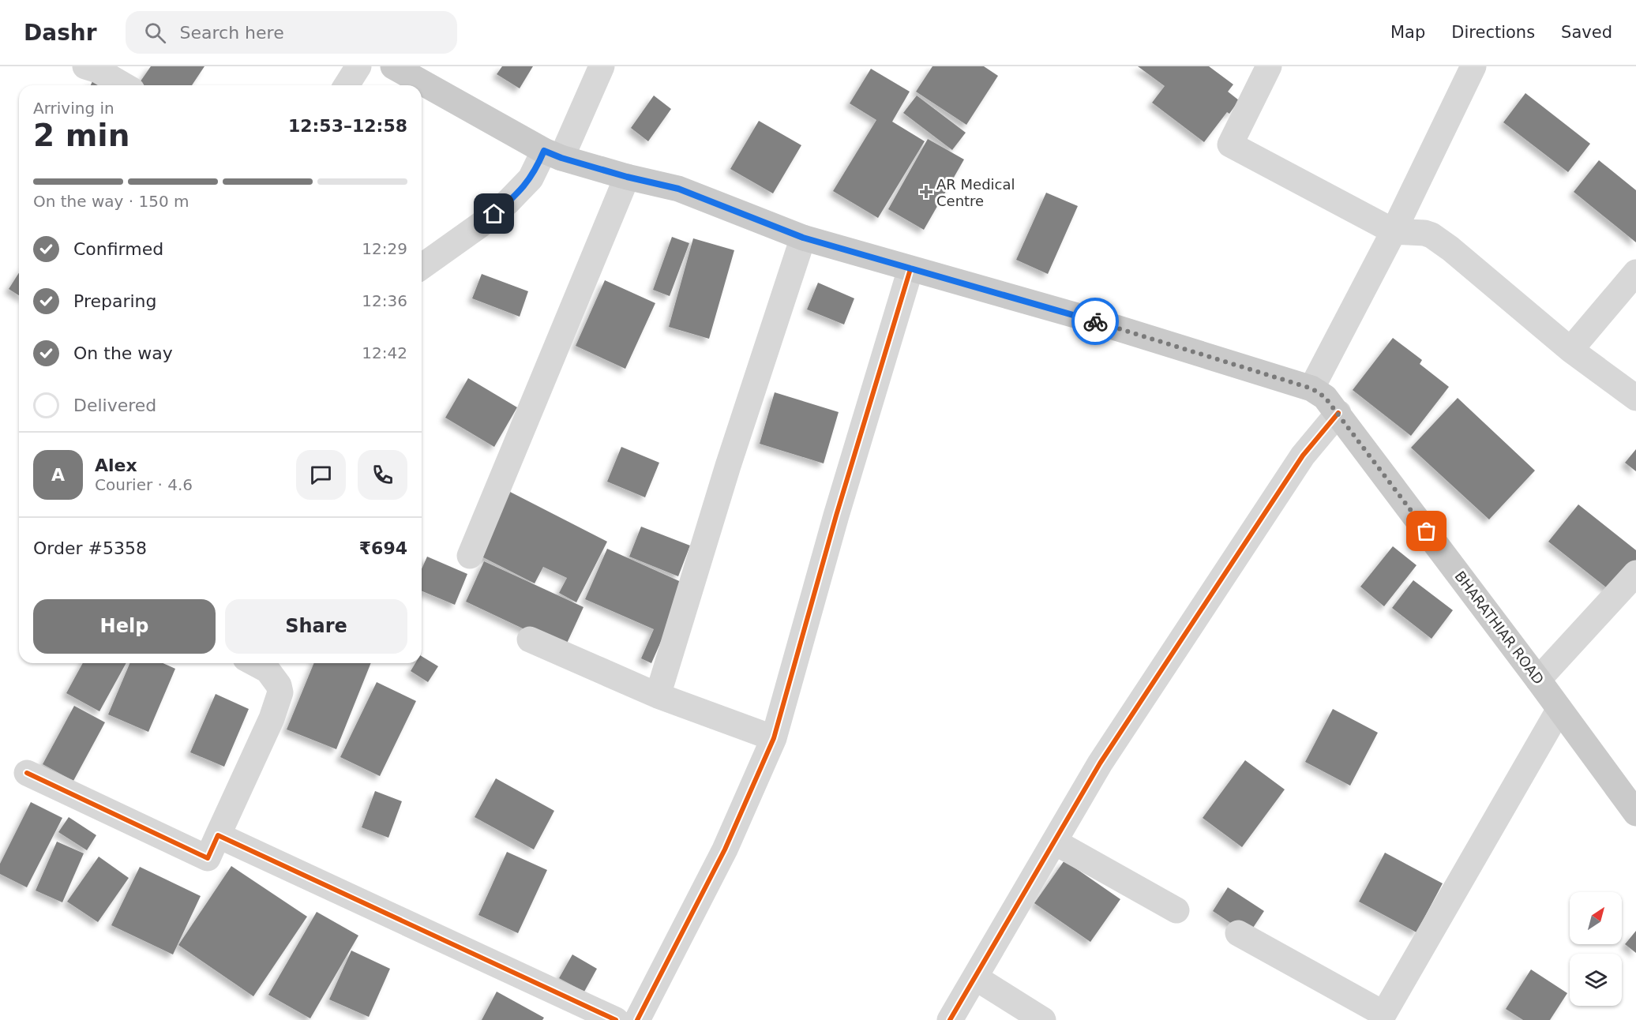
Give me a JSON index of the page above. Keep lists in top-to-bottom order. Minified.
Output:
{"streets":{"main road":["BHARATHIAR ROAD"]},"places":{"health":["AR Medical Centre"]},"north":"top right","page":{"header":"Dashr","search":"Search here","nav":["Map","Directions","Saved"],"heading":["2 min","Arriving in","12:53–12:58"],"panel":["Alex","Courier · 4.6","Order #5358","₹694"],"bar":"On the way · 150 m","list":[["Confirmed","12:29"],["Preparing","12:36"],["On the way","12:42"],"Delivered"],"round":"A","buttons":["Help","Share"]}}
